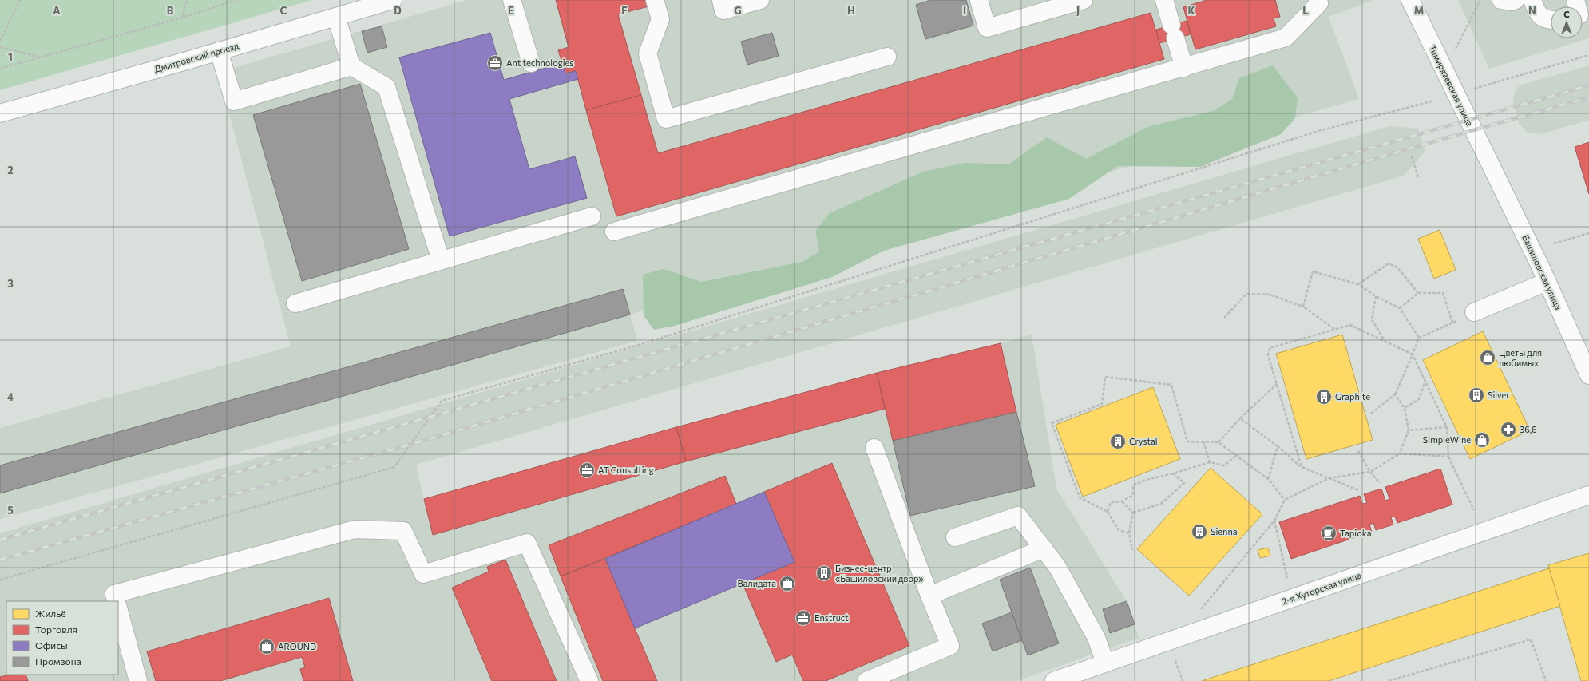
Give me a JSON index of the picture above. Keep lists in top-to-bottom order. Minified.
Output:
{"streets":{"street":["Дмитровский проезд","Тимирязевская улица","Башиловская улица","2-я Хуторская улица"]},"crossings":[["Тимирязевская улица","Башиловская улица"]],"places":{"office":["Ant technologies","AT Consulting","Валидата","Enstruct","AROUND"],"shop":["Цветы для любимых","SimpleWine"],"building":["Silver","Graphite","Crystal","Sienna","Бизнес-центр «Башиловский двор»"],"pharmacy":["36,6"],"cafe":["Tapioka"]},"legend":["Жильё","Торговля","Офисы","Промзона"],"north":"top","grid":{"columns":["A","B","C","D","E","F","G","H","I","J","K","L","M","N"],"rows":["1","2","3","4","5"]}}
